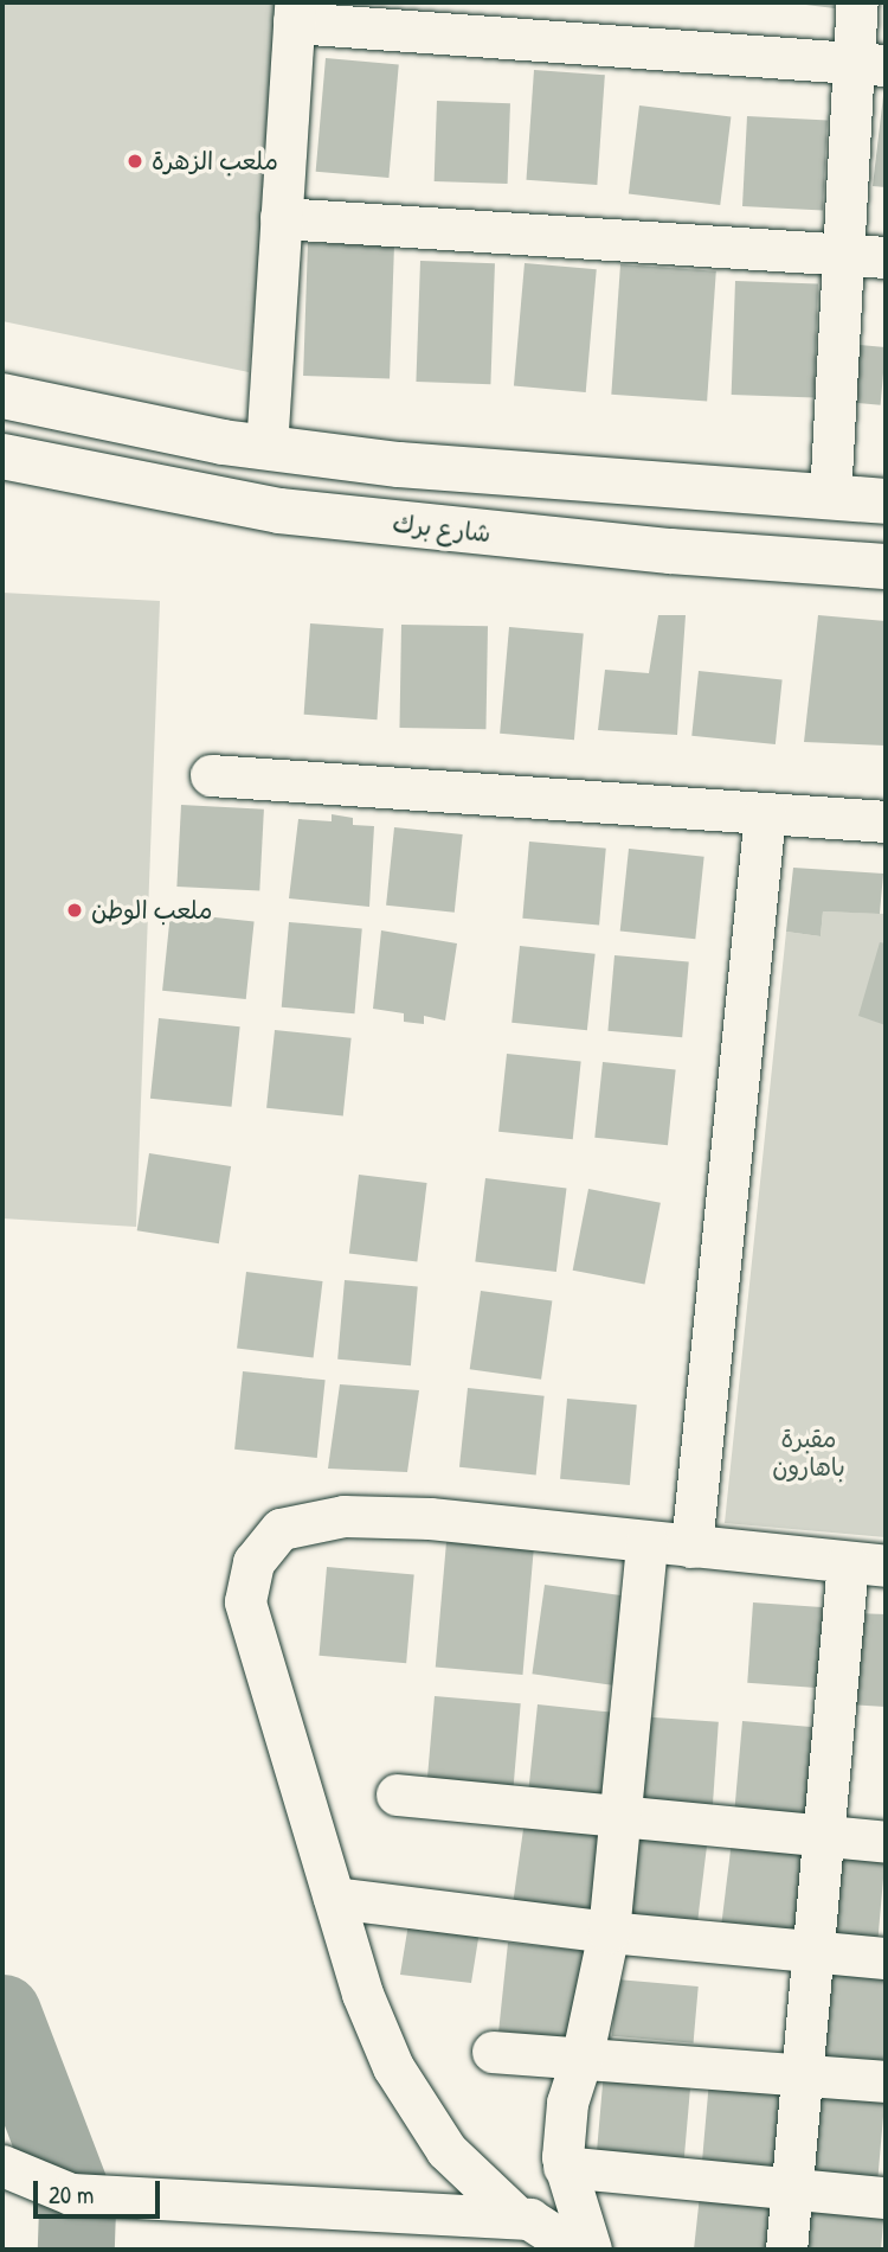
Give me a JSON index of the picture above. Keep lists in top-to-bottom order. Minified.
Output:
{"streets":{"main road":["شارع برك"]},"parks":["مقبرة باهارون"],"places":["ملعب الزهرة","ملعب الوطن"],"scale_bar":"20 m"}
